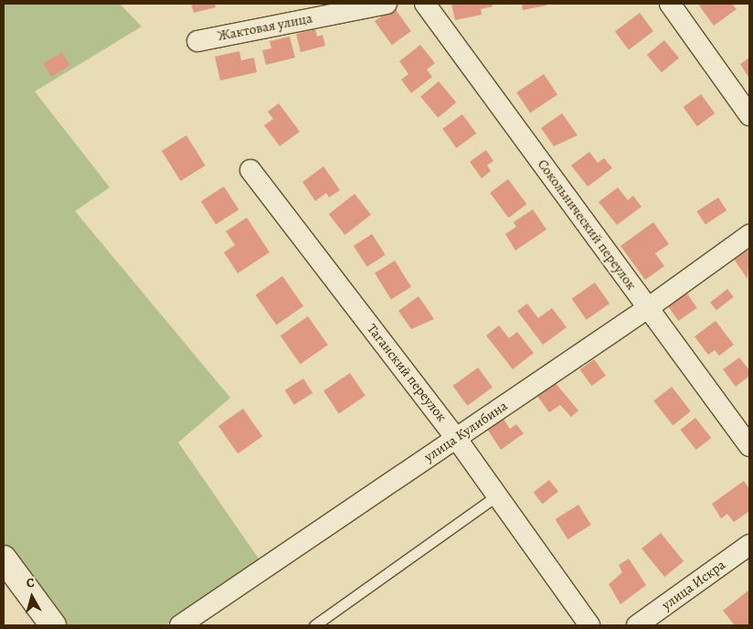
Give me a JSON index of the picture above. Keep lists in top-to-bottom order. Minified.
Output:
{"streets":{"street":["Жактовая улица","Сокольнический переулок","Таганский переулок","улица Кулибина","улица Искра"]},"crossings":[["Сокольнический переулок","улица Кулибина"],["Таганский переулок","улица Кулибина"]],"north":"top"}
